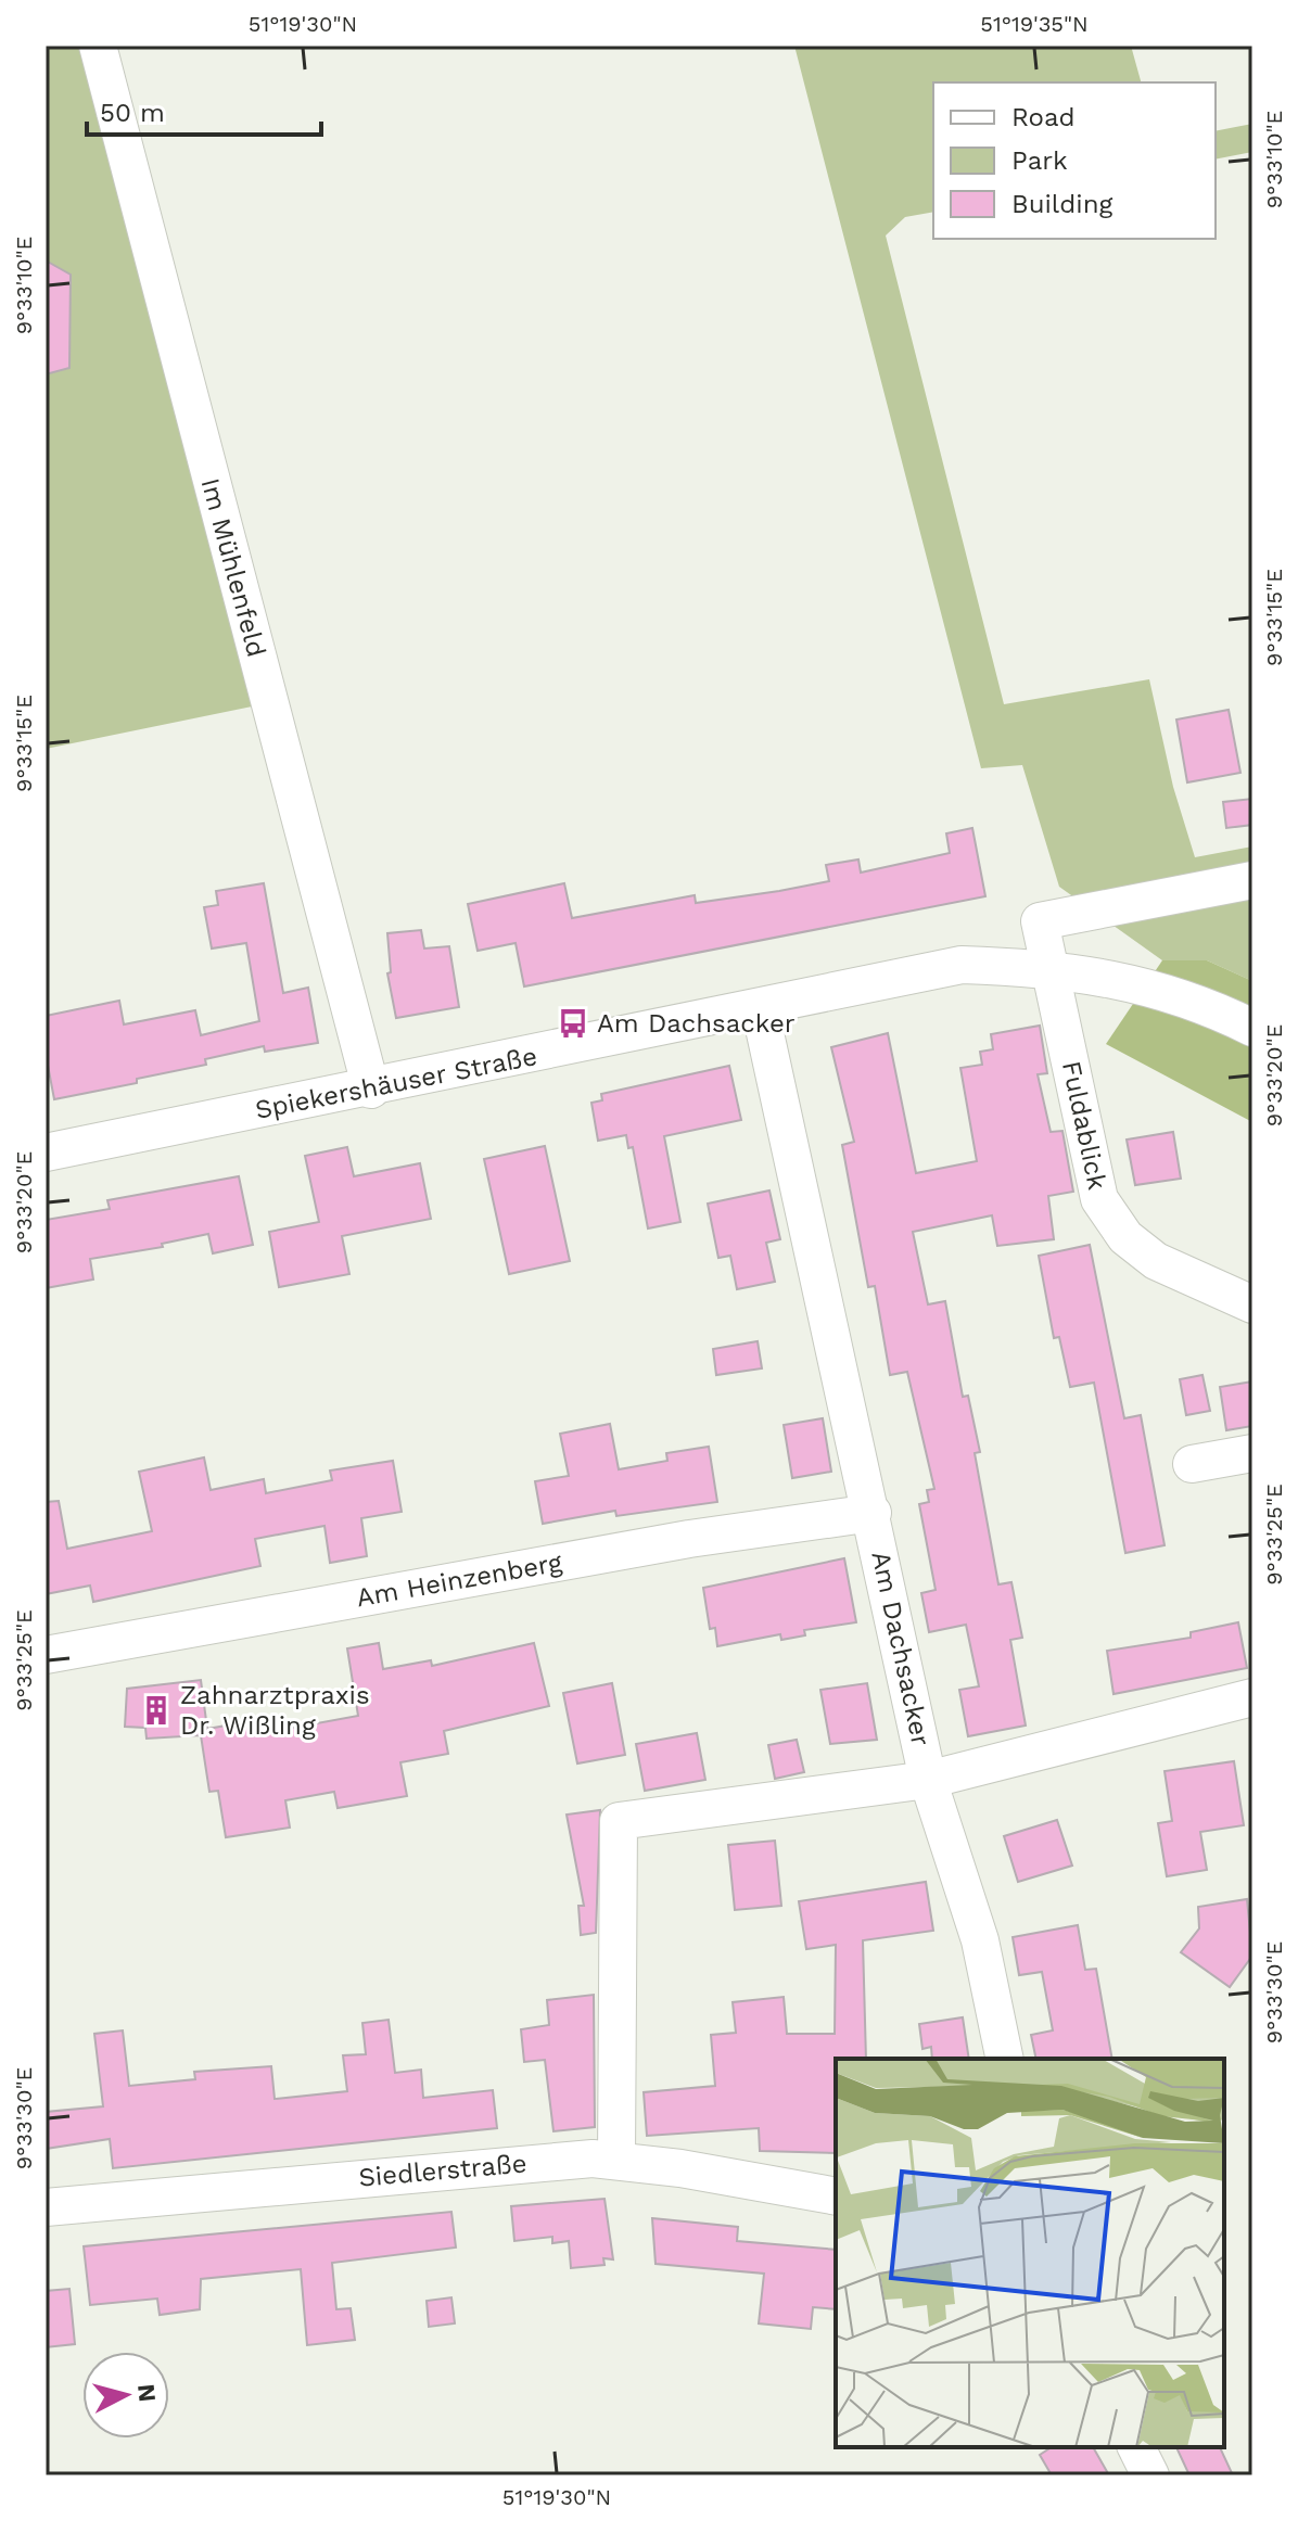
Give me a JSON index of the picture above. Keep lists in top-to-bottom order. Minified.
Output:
{"streets":{"street":["Im Mühlenfeld","Spiekershäuser Straße","Fuldablick","Am Heinzenberg","Am Dachsacker","Siedlerstraße"]},"crossings":[["Im Mühlenfeld","Spiekershäuser Straße"],["Spiekershäuser Straße","Fuldablick"],["Spiekershäuser Straße","Am Dachsacker"],["Am Heinzenberg","Am Dachsacker"],["Am Dachsacker","Siedlerstraße"]],"places":{"bus stop":["Am Dachsacker"],"building":["Zahnarztpraxis Dr. Wißling"]},"legend":["Road","Park","Building"],"scale_bar":"50 m","north":"right","coordinates":["51°19'30\"N","51°19'35\"N","9°33'10\"E","9°33'15\"E","9°33'20\"E","9°33'25\"E","9°33'30\"E"]}
